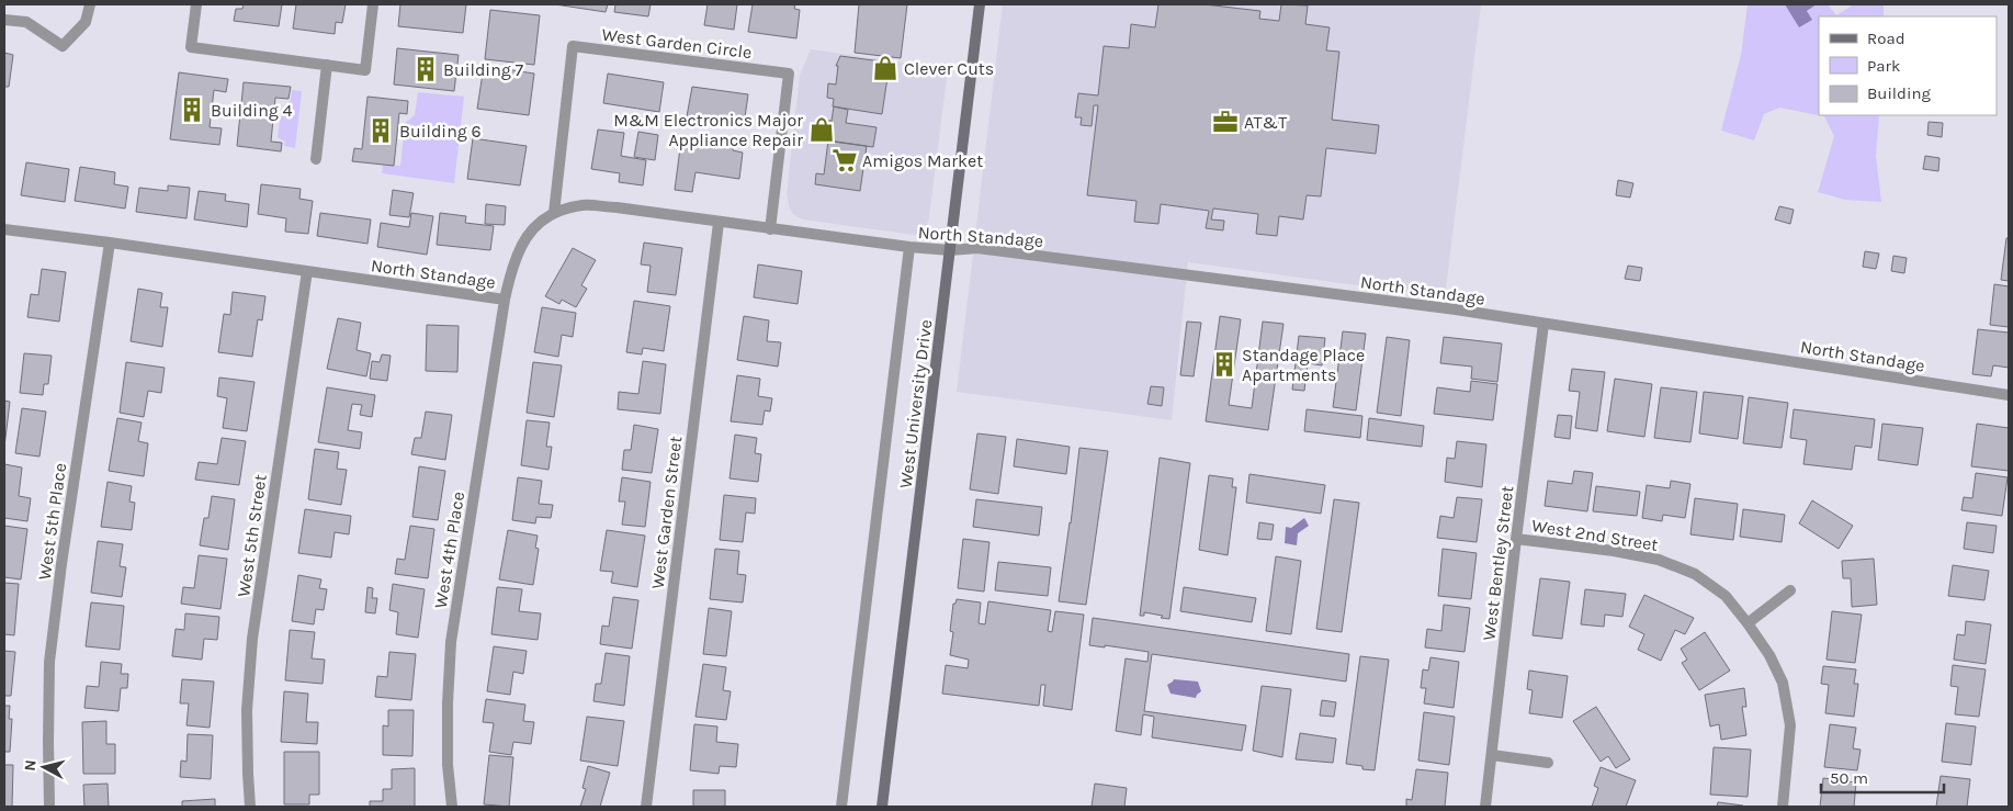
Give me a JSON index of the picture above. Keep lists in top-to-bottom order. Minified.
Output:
{"streets":{"main road":["West University Drive"],"street":["West Garden Circle","North Standage","West Garden Street","West 5th Place","West 2nd Street","West 5th Street","West 4th Place","West Bentley Street"]},"crossings":[["West Garden Circle","North Standage"],["North Standage","West University Drive"],["North Standage","West Garden Street"],["North Standage","West 5th Place"],["North Standage","West 5th Street"],["North Standage","West 4th Place"],["North Standage","West Bentley Street"],["West 2nd Street","West Bentley Street"]],"places":{"shop":["Clever Cuts","M&M Electronics Major Appliance Repair"],"building":["Building 7","Building 4","Building 6","Standage Place Apartments"],"office":["AT&T"],"supermarket":["Amigos Market"]},"legend":["Road","Park","Building"],"scale_bar":"50 m","north":"left"}
